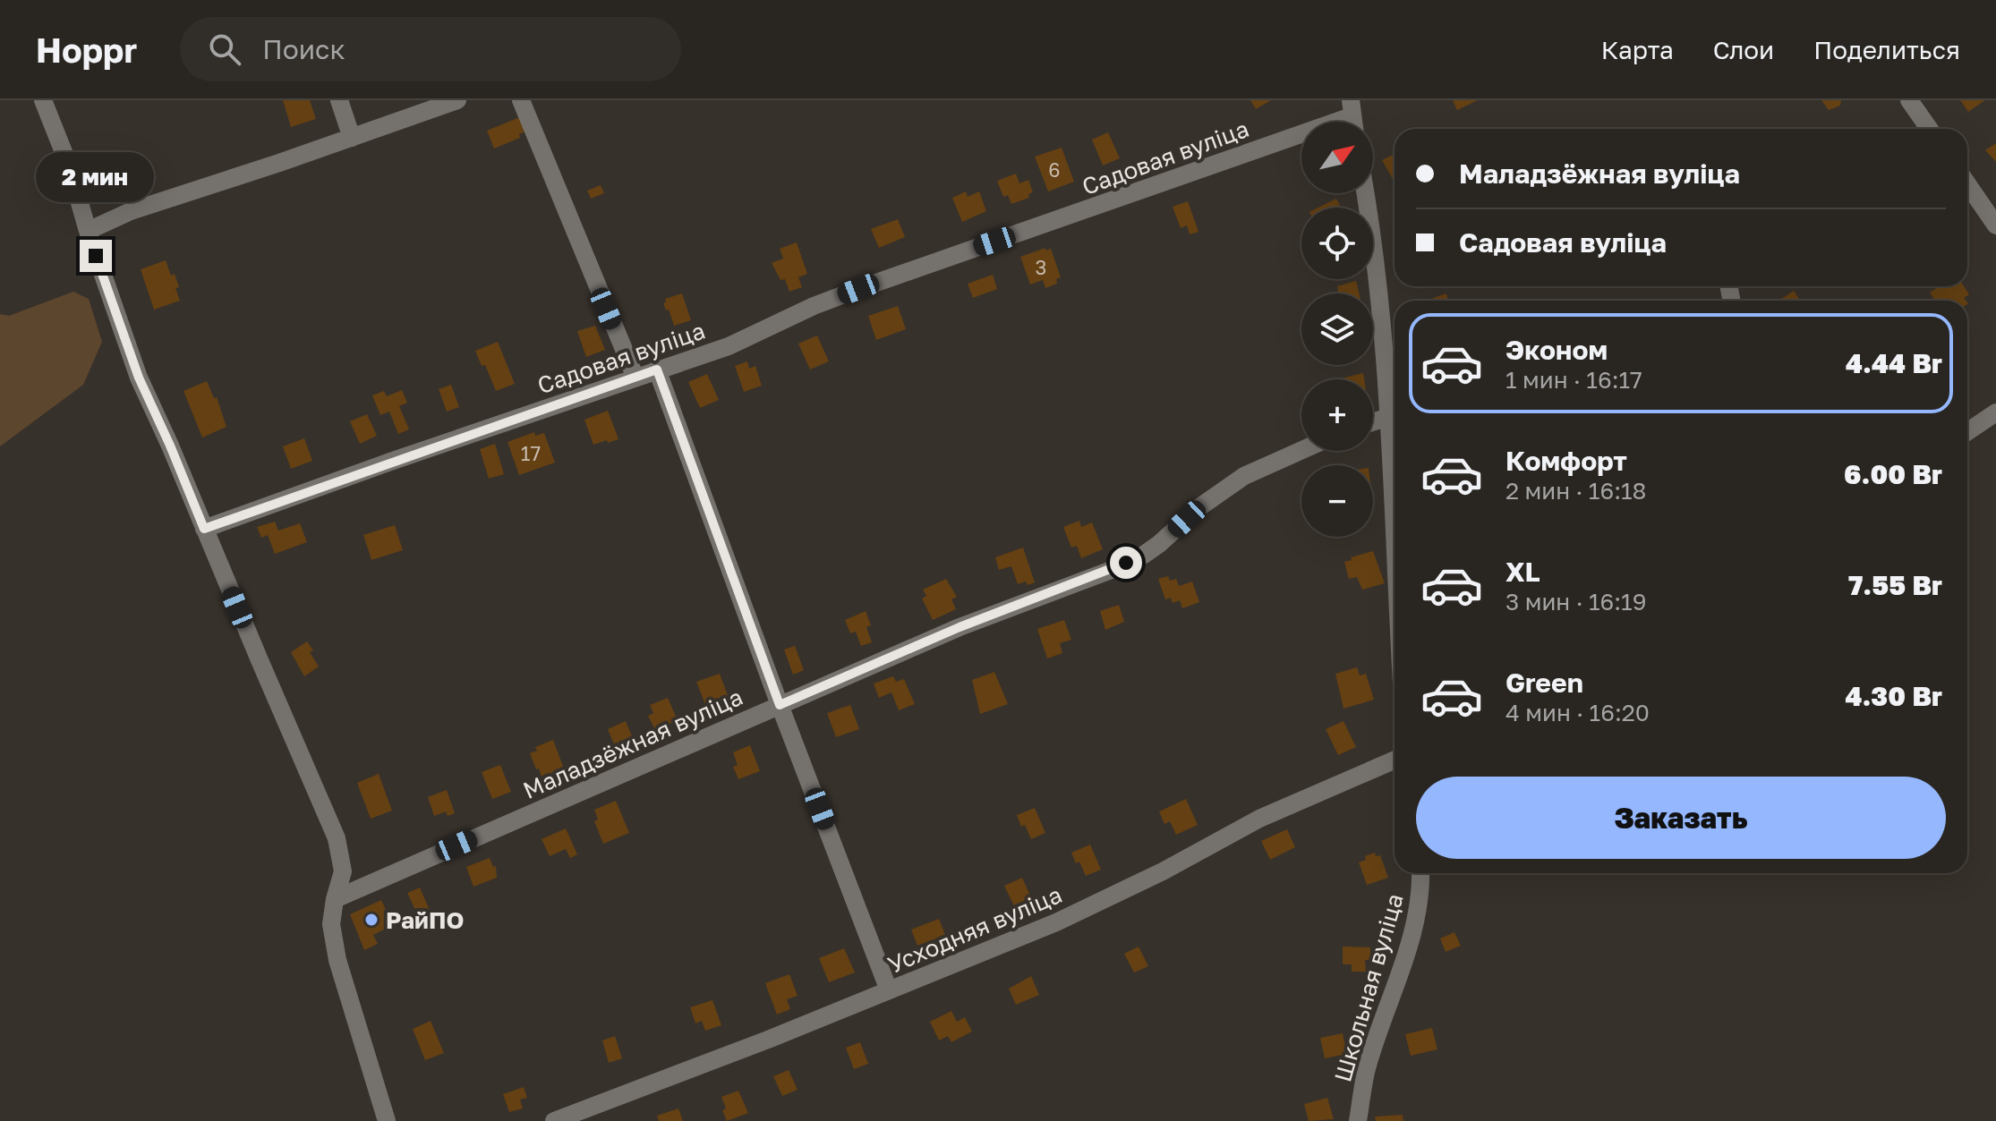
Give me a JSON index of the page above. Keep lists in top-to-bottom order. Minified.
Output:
{"streets":{"street":["Садовая вуліца","Маладзёжная вуліца","Усходняя вуліца","Школьная вуліца"]},"places":["РайПО"],"house_numbers":["6","3","17"],"north":"top right","page":{"header":"Hoppr","search":"Поиск","nav":["Карта","Слои","Поделиться"],"map_buttons":["+","−"],"banner":["Маладзёжная вуліца","Садовая вуліца"],"bubble":"2 мин","list":[{"name":"Эконом","note":"1 мин · 16:17","value":"4.44 Br"},{"name":"Комфорт","note":"2 мин · 16:18","value":"6.00 Br"},{"name":"XL","note":"3 мин · 16:19","value":"7.55 Br"},{"name":"Green","note":"4 мин · 16:20","value":"4.30 Br"}],"buttons":"Заказать"}}
